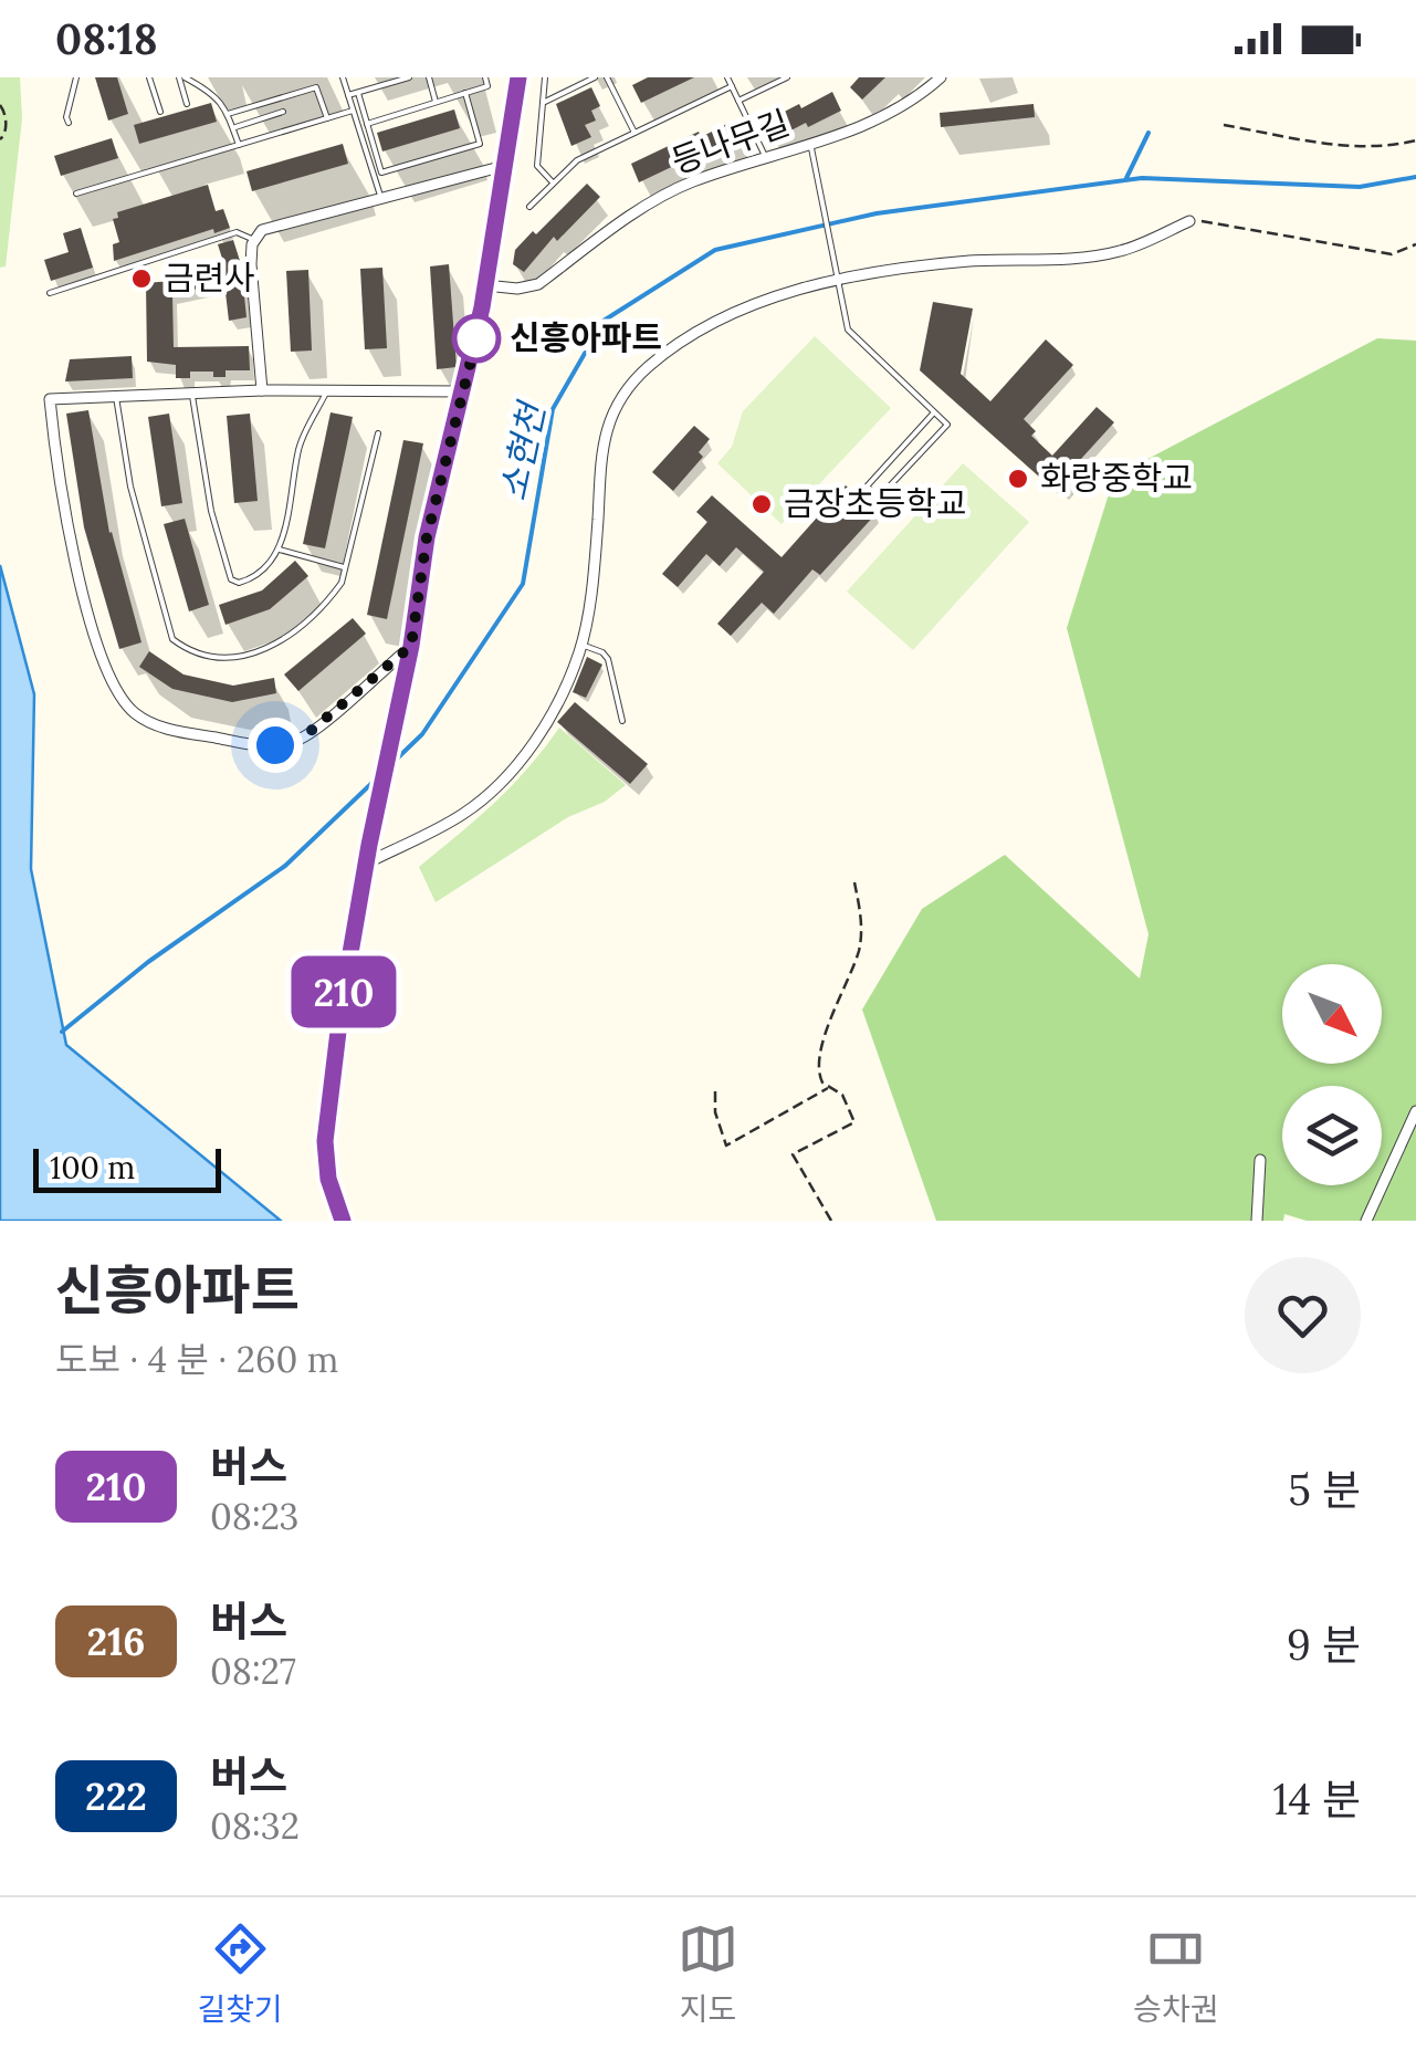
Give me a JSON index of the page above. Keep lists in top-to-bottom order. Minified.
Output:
{"streets":{"street":["등나무길"]},"water":["소현천"],"places":["금련사","신흥아파트","화랑중학교","금장초등학교"],"lines":["bus line 210"],"scale_bar":"100 m","north":"bottom right","page":{"status":"08:18","on_map":"210","scale":"100 m","heading":["신흥아파트","도보 · 4 분 · 260 m"],"list":[{"mark":"210","name":"버스","note":"08:23","value":"5 분"},{"mark":"216","name":"버스","note":"08:27","value":"9 분"},{"mark":"222","name":"버스","note":"08:32","value":"14 분"}],"tabs":["길찾기","지도","승차권"]}}
